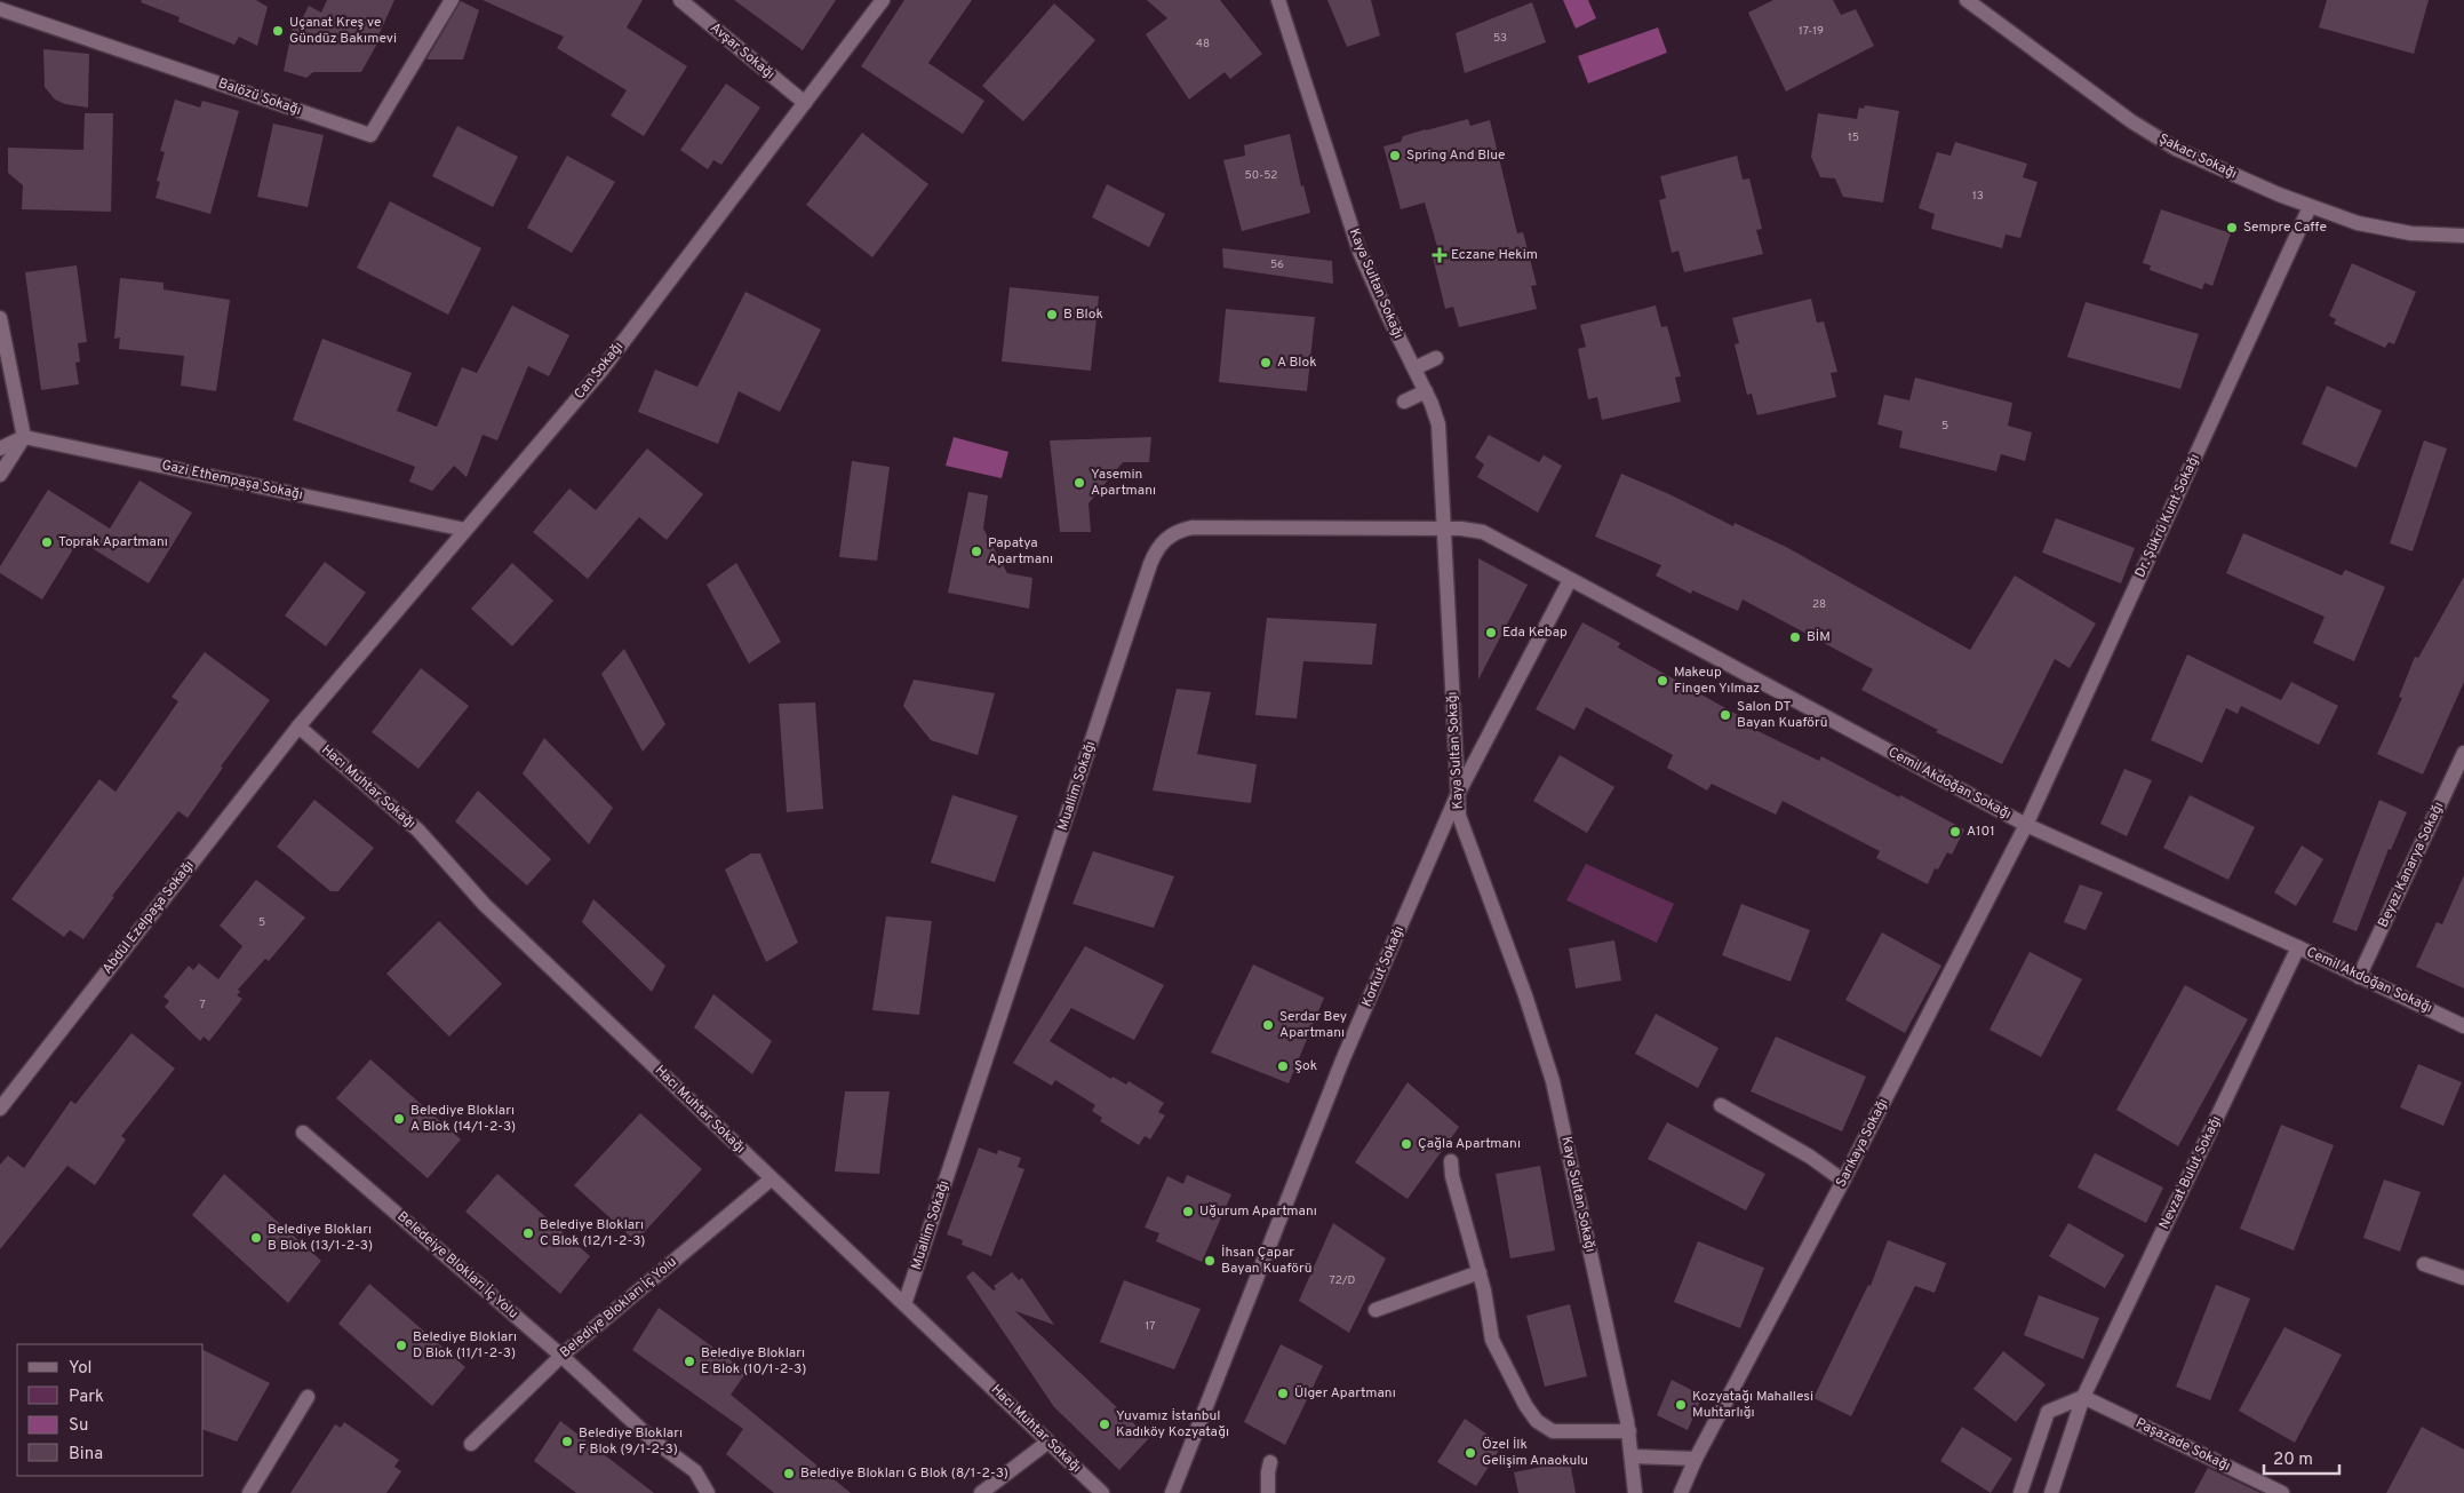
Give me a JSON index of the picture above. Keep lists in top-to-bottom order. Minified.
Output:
{"streets":{"street":["Avşar Sokağı","Balözü Sokağı","Şakacı Sokağı","Kaya Sultan Sokağı","Can Sokağı","Gazi Ethempaşa Sokağı","Dr. Şükrü Kunt Sokağı","Cemil Akdoğan Sokağı","Muallim Sokağı","Hacı Muhtar Sokağı","Beyaz Kanarya Sokağı","Abdül Ezelpaşa Sokağı","Korkut Sokağı","Sarıkaya Sokağı","Nevzat Bulut Sokağı","Beledeiye Blokları İç Yolu","Belediye Blokları İç Yolu","Paşazade Sokağı"]},"crossings":[["Avşar Sokağı","Can Sokağı"],["Şakacı Sokağı","Dr. Şükrü Kunt Sokağı"],["Kaya Sultan Sokağı","Cemil Akdoğan Sokağı"],["Kaya Sultan Sokağı","Muallim Sokağı"],["Kaya Sultan Sokağı","Korkut Sokağı"],["Can Sokağı","Gazi Ethempaşa Sokağı"],["Can Sokağı","Hacı Muhtar Sokağı"],["Can Sokağı","Abdül Ezelpaşa Sokağı"],["Dr. Şükrü Kunt Sokağı","Cemil Akdoğan Sokağı"],["Dr. Şükrü Kunt Sokağı","Sarıkaya Sokağı"],["Cemil Akdoğan Sokağı","Muallim Sokağı"],["Cemil Akdoğan Sokağı","Beyaz Kanarya Sokağı"],["Cemil Akdoğan Sokağı","Korkut Sokağı"],["Cemil Akdoğan Sokağı","Sarıkaya Sokağı"],["Cemil Akdoğan Sokağı","Nevzat Bulut Sokağı"],["Muallim Sokağı","Hacı Muhtar Sokağı"],["Hacı Muhtar Sokağı","Abdül Ezelpaşa Sokağı"],["Hacı Muhtar Sokağı","Belediye Blokları İç Yolu"],["Nevzat Bulut Sokağı","Paşazade Sokağı"],["Beledeiye Blokları İç Yolu","Belediye Blokları İç Yolu"]],"places":{"other":["Uçanat Kreş ve Gündüz Bakımevi","Spring And Blue","Sempre Caffe","B Blok","A Blok","Yasemin Apartmanı","Toprak Apartmanı","Papatya Apartmanı","Eda Kebap","BİM","Makeup Fingen Yılmaz","Salon DT Bayan Kuaförü","A101","Serdar Bey Apartmanı","Şok","Belediye Blokları A Blok (14/1-2-3)","Çağla Apartmanı","Uğurum Apartmanı","Belediye Blokları C Blok (12/1-2-3)","Belediye Blokları B Blok (13/1-2-3)","İhsan Çapar Bayan Kuaförü","Belediye Blokları D Blok (11/1-2-3)","Belediye Blokları E Blok (10/1-2-3)","Ülger Apartmanı","Kozyatağı Mahallesi Muhtarlığı","Yuvamız İstanbul Kadıköy Kozyatağı","Belediye Blokları F Blok (9/1-2-3)","Özel İlk Gelişim Anaokulu","Belediye Blokları G Blok (8/1-2-3)"],"health":["Eczane Hekim"]},"house_numbers":["17-19","53","48","15","50-52","13","56","5","28","5","7","72/D","17"],"legend":["Yol","Park","Su","Bina"],"scale_bar":"20 m"}
